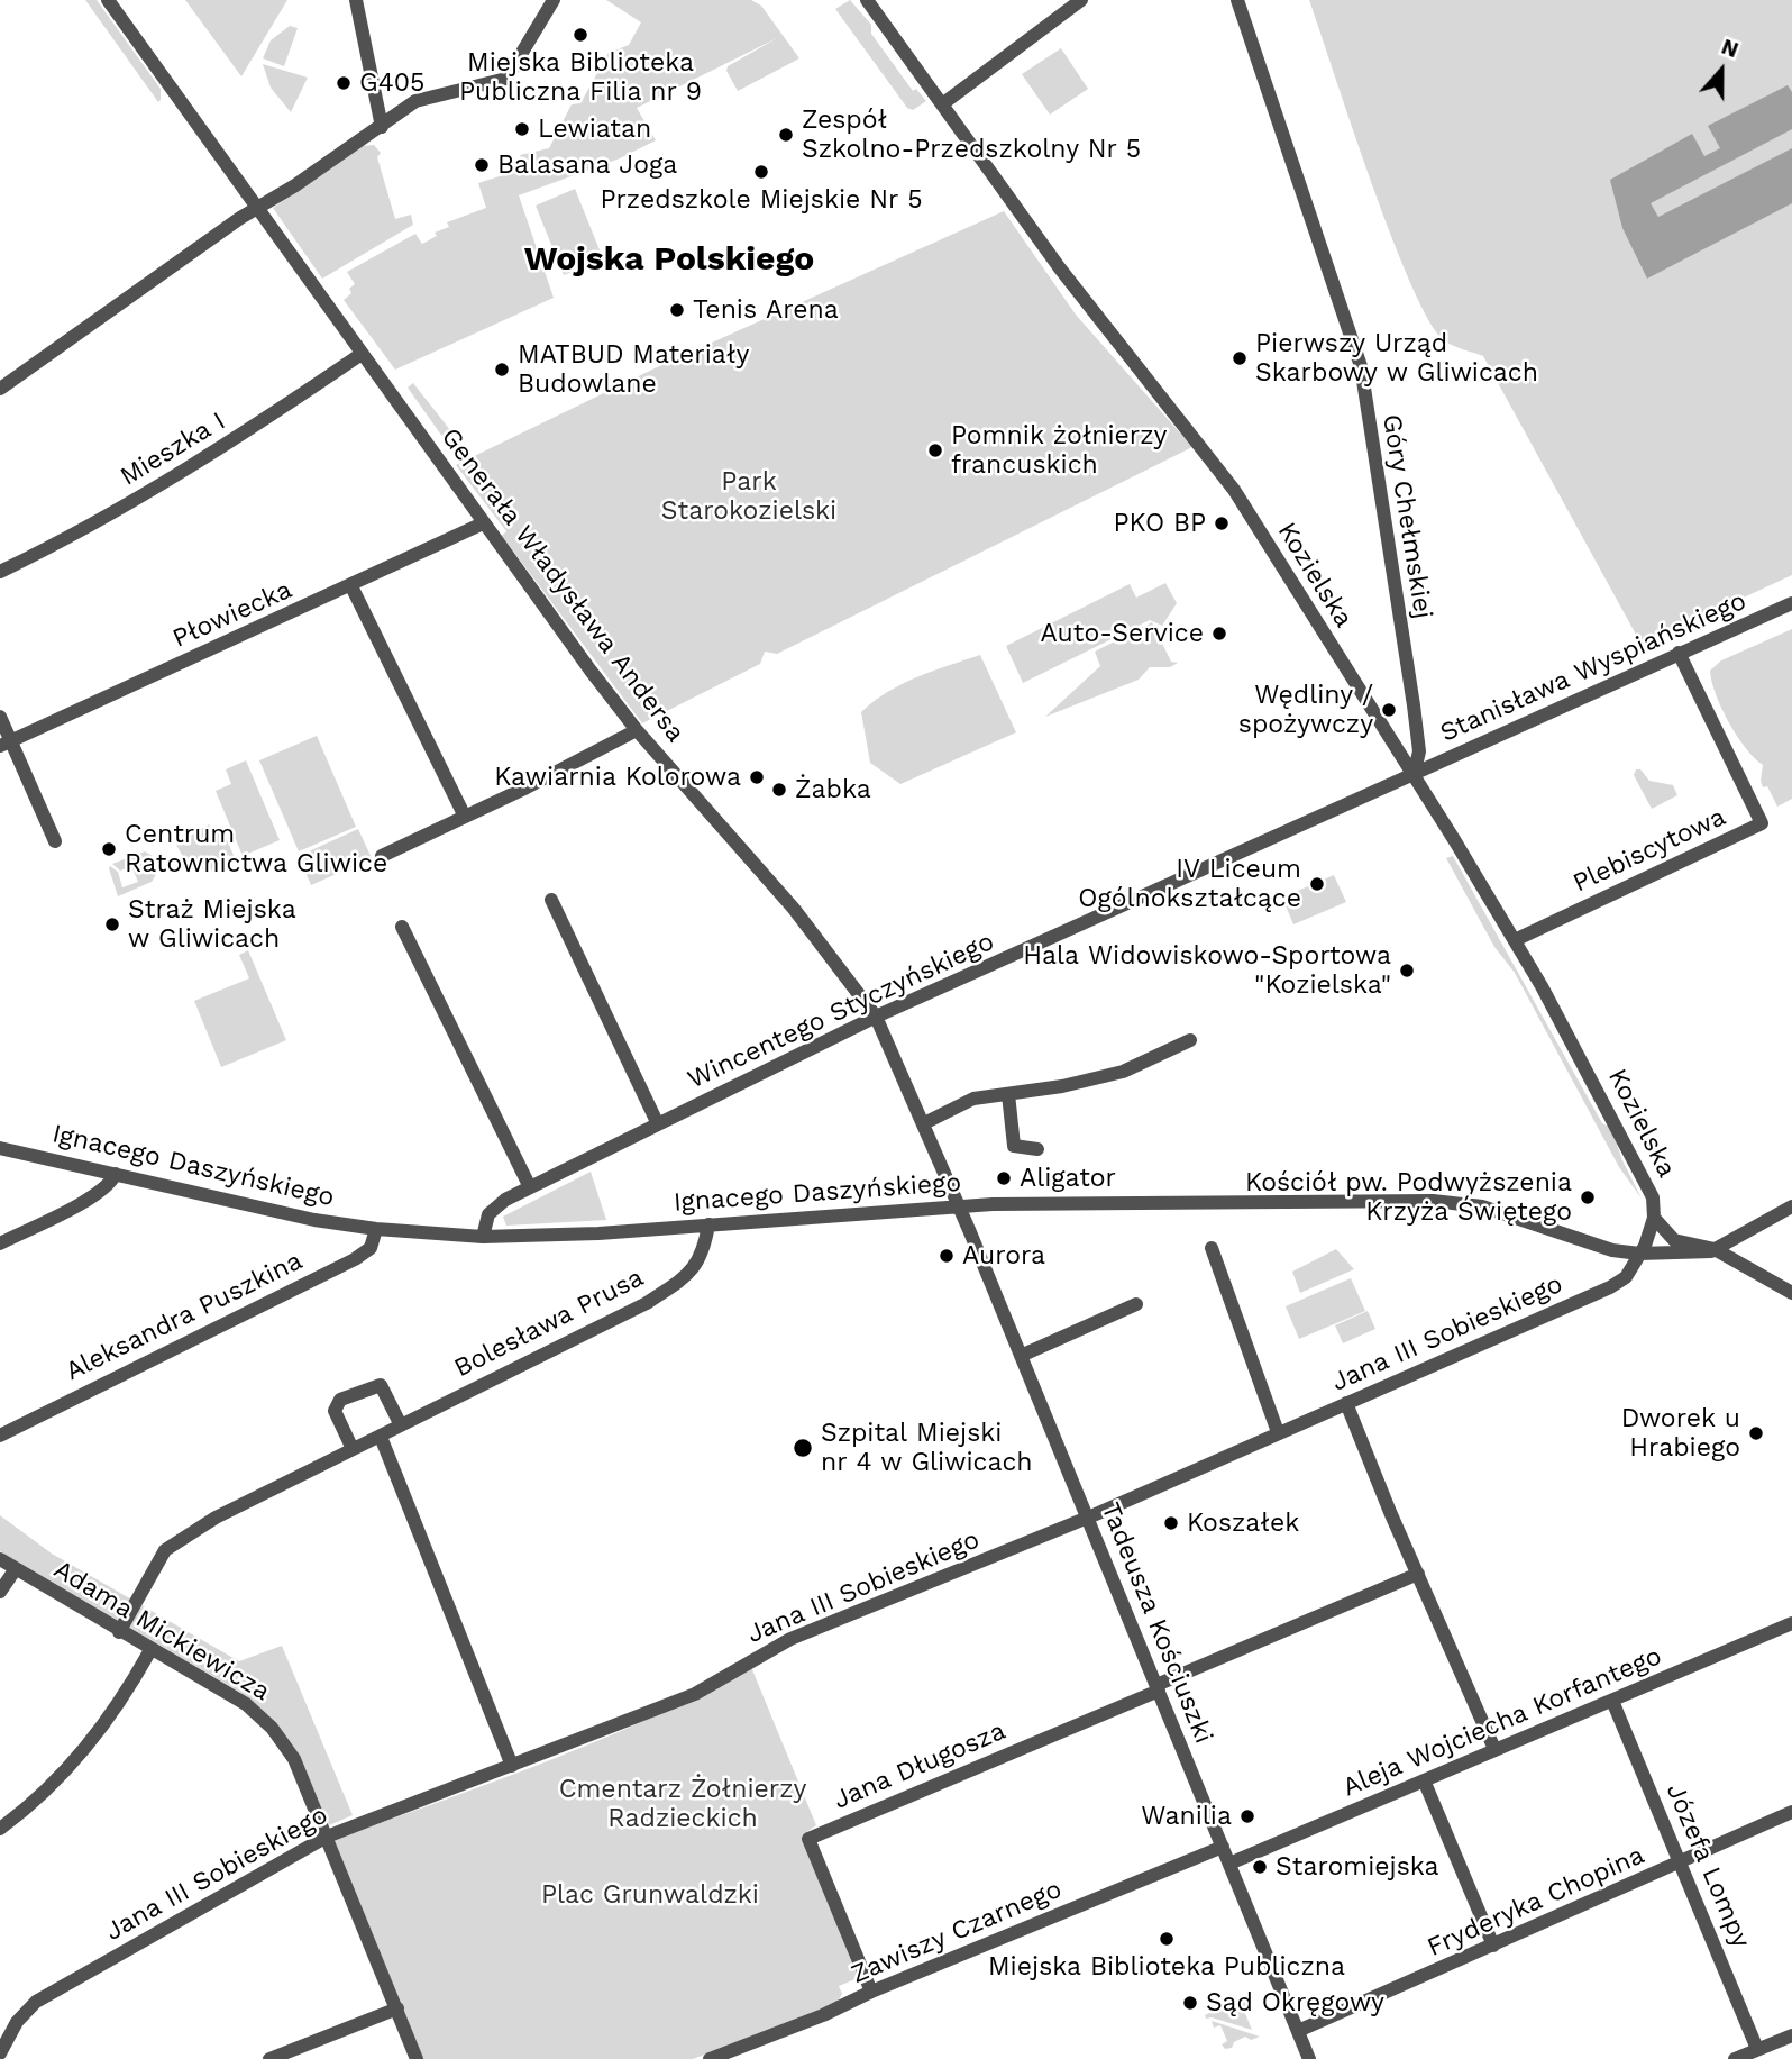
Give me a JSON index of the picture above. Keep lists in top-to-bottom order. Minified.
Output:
{"streets":{"street":["Mieszka I","Góry Chełmskiej","Kozielska","Generała Władysława Andersa","Płowiecka","Stanisława Wyspiańskiego","Plebiscytowa","Wincentego Styczyńskiego","Ignacego Daszyńskiego","Aleksandra Puszkina","Bolesława Prusa","Jana III Sobieskiego","Tadeusza Kościuszki","Adama Mickiewicza","Aleja Wojciecha Korfantego","Jana Długosza","Józefa Lompy","Fryderyka Chopina","Zawiszy Czarnego"]},"crossings":[["Mieszka I","Generała Władysława Andersa"],["Góry Chełmskiej","Kozielska"],["Góry Chełmskiej","Stanisława Wyspiańskiego"],["Góry Chełmskiej","Wincentego Styczyńskiego"],["Kozielska","Stanisława Wyspiańskiego"],["Kozielska","Plebiscytowa"],["Kozielska","Wincentego Styczyńskiego"],["Kozielska","Ignacego Daszyńskiego"],["Kozielska","Jana III Sobieskiego"],["Generała Władysława Andersa","Płowiecka"],["Generała Władysława Andersa","Wincentego Styczyńskiego"],["Generała Władysława Andersa","Ignacego Daszyńskiego"],["Generała Władysława Andersa","Tadeusza Kościuszki"],["Stanisława Wyspiańskiego","Plebiscytowa"],["Stanisława Wyspiańskiego","Wincentego Styczyńskiego"],["Wincentego Styczyńskiego","Ignacego Daszyńskiego"],["Ignacego Daszyńskiego","Aleksandra Puszkina"],["Ignacego Daszyńskiego","Bolesława Prusa"],["Ignacego Daszyńskiego","Jana III Sobieskiego"],["Ignacego Daszyńskiego","Tadeusza Kościuszki"],["Bolesława Prusa","Adama Mickiewicza"],["Jana III Sobieskiego","Tadeusza Kościuszki"],["Jana III Sobieskiego","Adama Mickiewicza"],["Tadeusza Kościuszki","Aleja Wojciecha Korfantego"],["Tadeusza Kościuszki","Jana Długosza"],["Tadeusza Kościuszki","Fryderyka Chopina"],["Tadeusza Kościuszki","Zawiszy Czarnego"],["Aleja Wojciecha Korfantego","Józefa Lompy"],["Jana Długosza","Zawiszy Czarnego"],["Józefa Lompy","Fryderyka Chopina"]],"districts":["Wojska Polskiego"],"parks":["Park Starokozielski","Cmentarz Żołnierzy Radzieckich","Plac Grunwaldzki"],"places":["Miejska Biblioteka Publiczna Filia nr 9","G405","Lewiatan","Zespół Szkolno-Przedszkolny Nr 5","Balasana Joga","Przedszkole Miejskie Nr 5","Tenis Arena","Pierwszy Urząd Skarbowy w Gliwicach","MATBUD Materiały Budowlane","Pomnik żołnierzy francuskich","PKO BP","Auto-Service","Wędliny / spożywczy","Kawiarnia Kolorowa","Żabka","Centrum Ratownictwa Gliwice","IV Liceum Ogólnokształcące","Straż Miejska w Gliwicach","Hala Widowiskowo-Sportowa \"Kozielska\"","Aligator","Kościół pw. Podwyższenia Krzyża Świętego","Aurora","Dworek u Hrabiego","Szpital Miejski nr 4 w Gliwicach","Koszałek","Wanilia","Staromiejska","Miejska Biblioteka Publiczna","Sąd Okręgowy"],"north":"top"}
